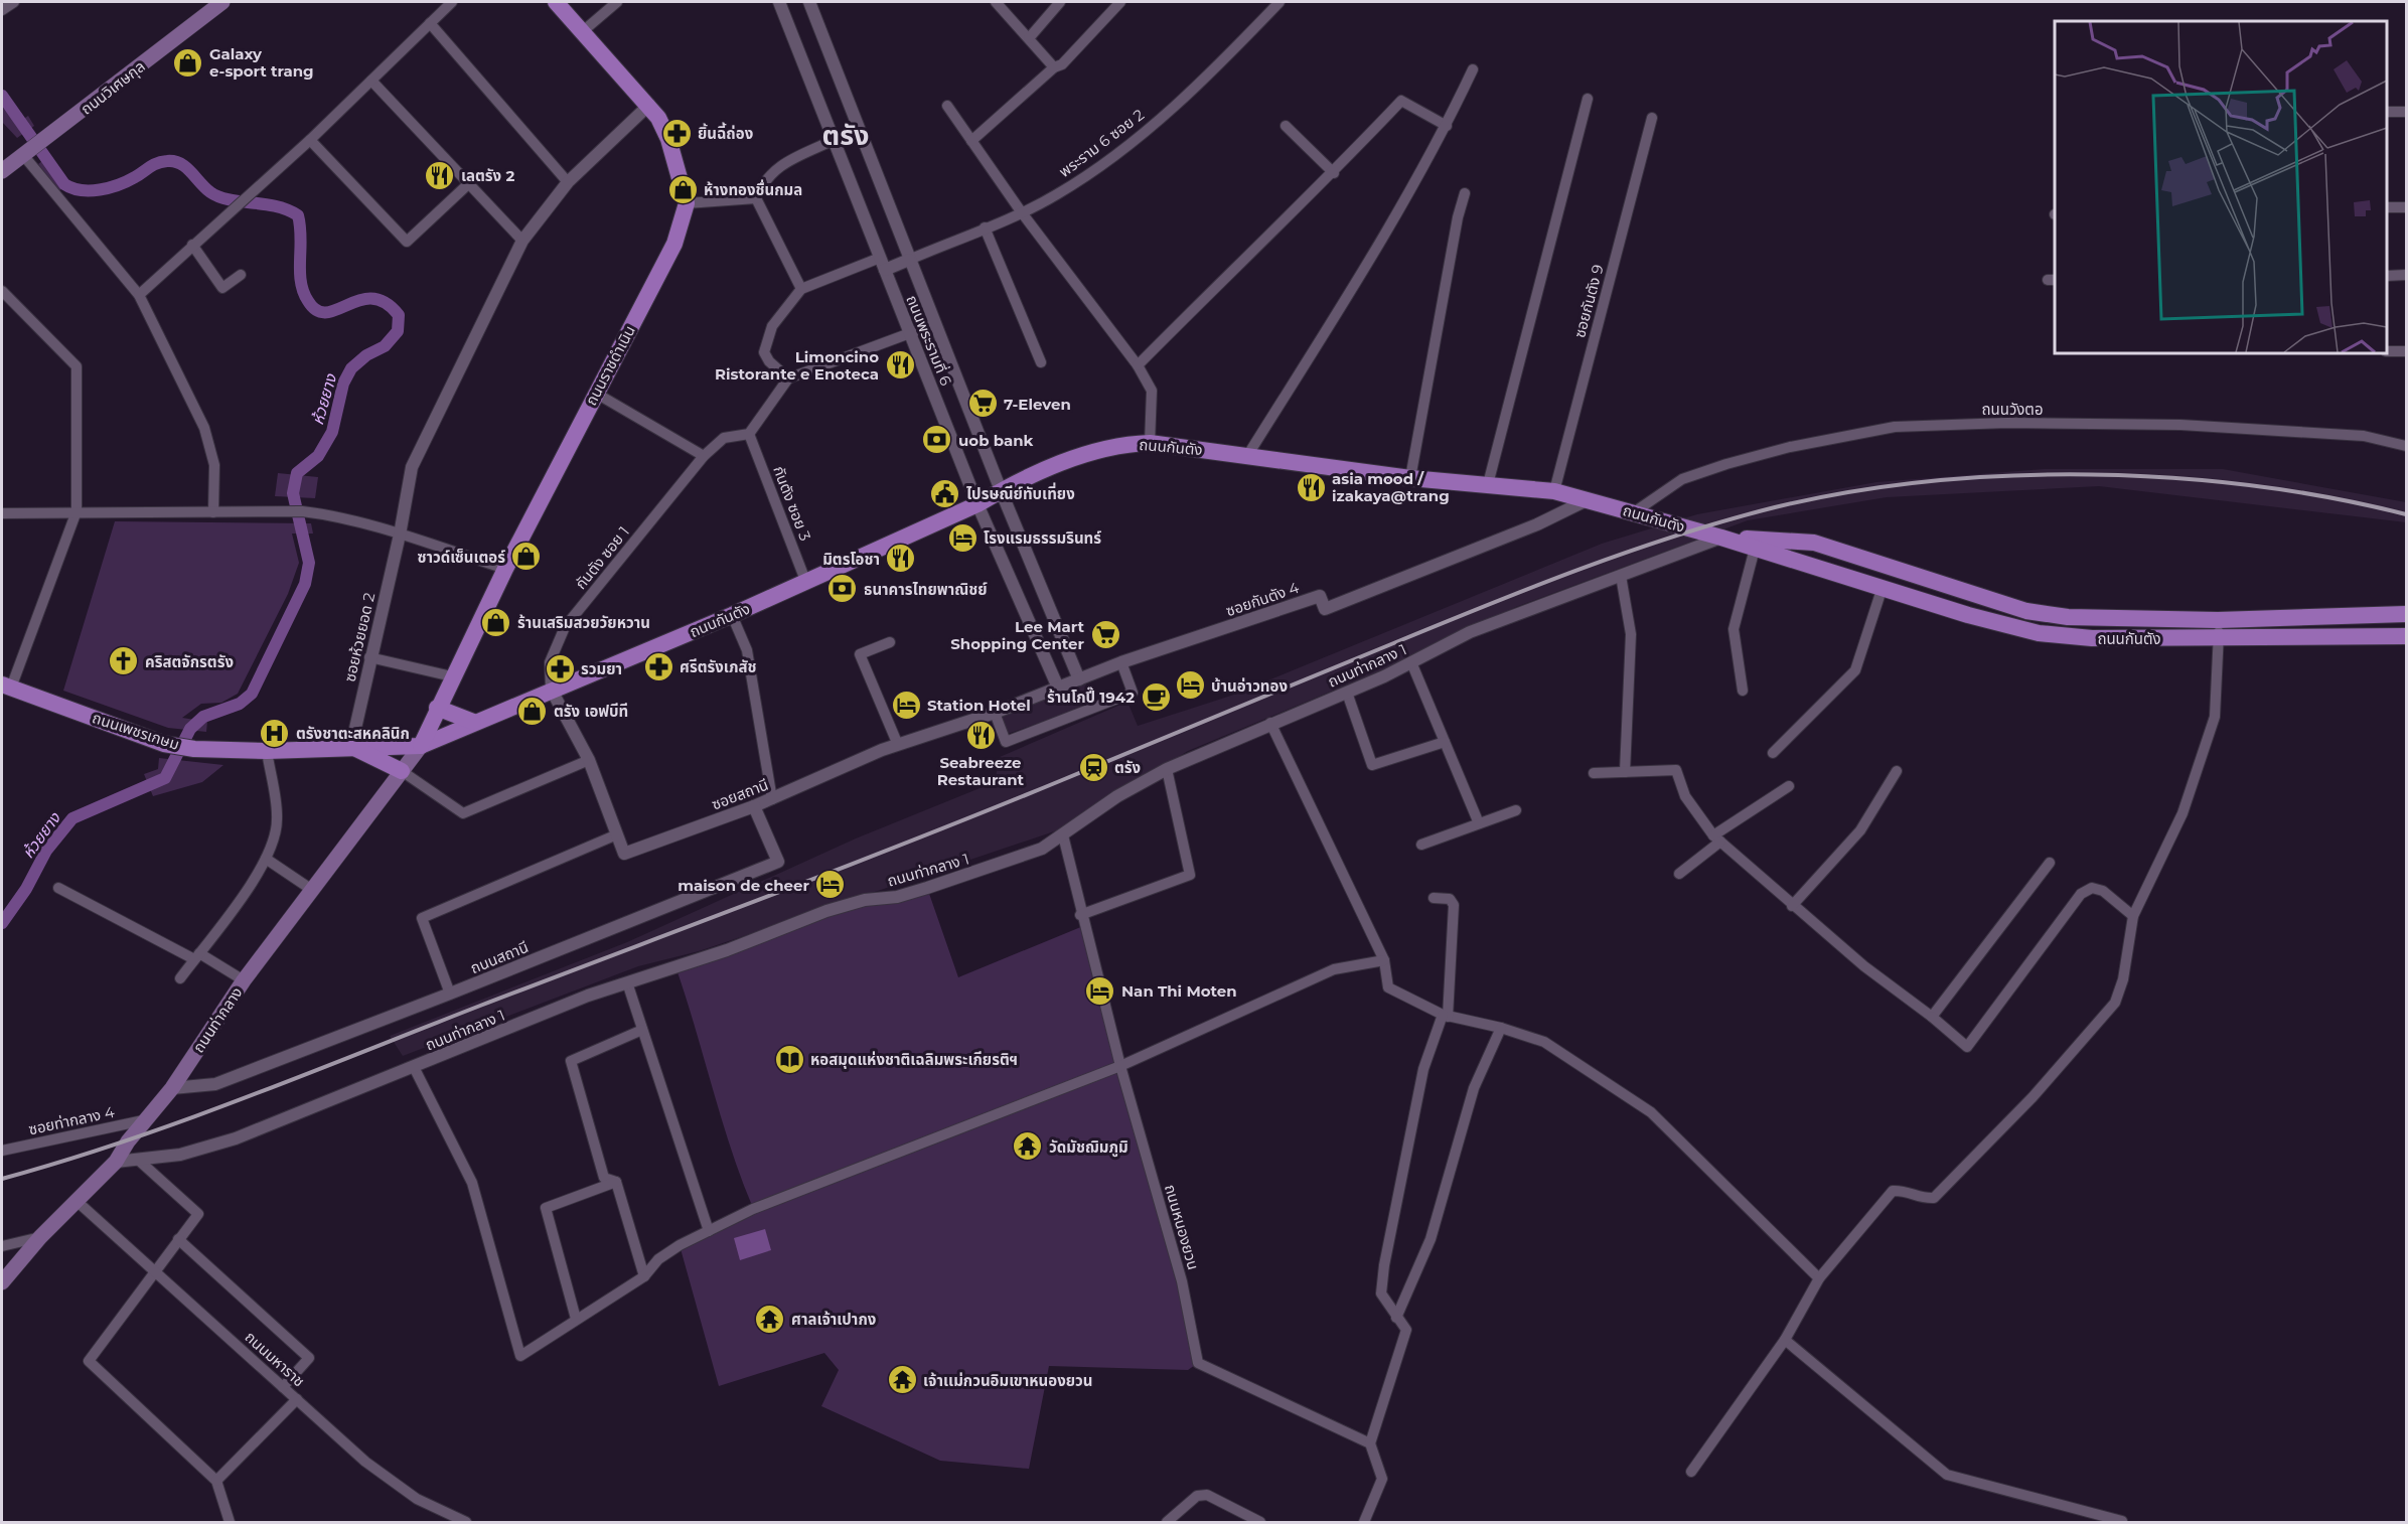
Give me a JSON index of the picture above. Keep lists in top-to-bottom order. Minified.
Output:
{"streets":{"main road":["ถนนวิเศษกุล","ถนนราชดำเนิน","ถนนกันตัง","ถนนเพชรเกษม","ถนนท่ากลาง"],"street":["พระราม 6 ซอย 2","ซอยกันตัง 9","ถนนพระรามที่ 6","ถนนวังตอ","กันตัง ซอย 3","กันตัง ซอย 1","ซอยกันตัง 4","ซอยห้วยยอด 2","ถนนท่ากลาง 1","ซอยสถานี","ถนนสถานี","ซอยท่ากลาง 4","ถนนหนองยวน","ถนนมหาราช"]},"crossings":[["พระราม 6 ซอย 2","ถนนพระรามที่ 6"],["ซอยกันตัง 9","ถนนกันตัง"],["ถนนพระรามที่ 6","ถนนกันตัง"],["ถนนพระรามที่ 6","ซอยกันตัง 4"],["ถนนราชดำเนิน","ถนนกันตัง"],["ถนนราชดำเนิน","ถนนเพชรเกษม"],["ถนนราชดำเนิน","ถนนท่ากลาง"],["ถนนวังตอ","ถนนกันตัง"],["ถนนกันตัง","กันตัง ซอย 3"],["ถนนกันตัง","กันตัง ซอย 1"],["ถนนกันตัง","ซอยกันตัง 4"],["ถนนกันตัง","ถนนท่ากลาง 1"],["ถนนกันตัง","ถนนเพชรเกษม"],["ถนนกันตัง","ซอยสถานี"],["ถนนกันตัง","ถนนท่ากลาง"],["กันตัง ซอย 3","กันตัง ซอย 1"],["กันตัง ซอย 1","ซอยสถานี"],["ซอยกันตัง 4","ซอยสถานี"],["ซอยห้วยยอด 2","ถนนเพชรเกษม"],["ถนนท่ากลาง 1","ถนนท่ากลาง"],["ถนนท่ากลาง 1","ถนนหนองยวน"],["ถนนเพชรเกษม","ถนนท่ากลาง"],["ซอยสถานี","ถนนสถานี"],["ถนนสถานี","ถนนท่ากลาง"],["ถนนท่ากลาง","ซอยท่ากลาง 4"],["ถนนท่ากลาง","ถนนมหาราช"]],"districts":["ตรัง"],"water":["ห้วยยาง"],"places":{"shop":["Galaxy e-sport trang","ห้างทองชื่นกมล","ซาวด์เซ็นเตอร์","ร้านเสริมสวยวัยหวาน","ตรัง เอฟบีที"],"pharmacy":["ยิ้นฉี้ถ่อง","ศรีตรังเภสัช","รวมยา"],"restaurant":["เลตรัง 2","Limoncino Ristorante e Enoteca","asia mood / izakaya@trang","มิตรโอชา","Seabreeze Restaurant"],"supermarket":["7-Eleven","Lee Mart Shopping Center"],"bank":["uob bank","ธนาคารไทยพาณิชย์"],"public building":["ไปรษณีย์ทับเที่ยง"],"hotel":["โรงแรมธรรมรินทร์","บ้านอ่าวทอง","Station Hotel","maison de cheer","Nan Thi Moten"],"church":["คริสตจักรตรัง"],"cafe":["ร้านโกปี๊ 1942"],"hospital":["ตรังชาตะสหคลินิก"],"station":["ตรัง"],"library":["หอสมุดแห่งชาติเฉลิมพระเกียรติฯ"],"temple":["วัดมัชฌิมภูมิ","ศาลเจ้าเปากง","เจ้าเเม่กวนอิมเขาหนองยวน"]}}
